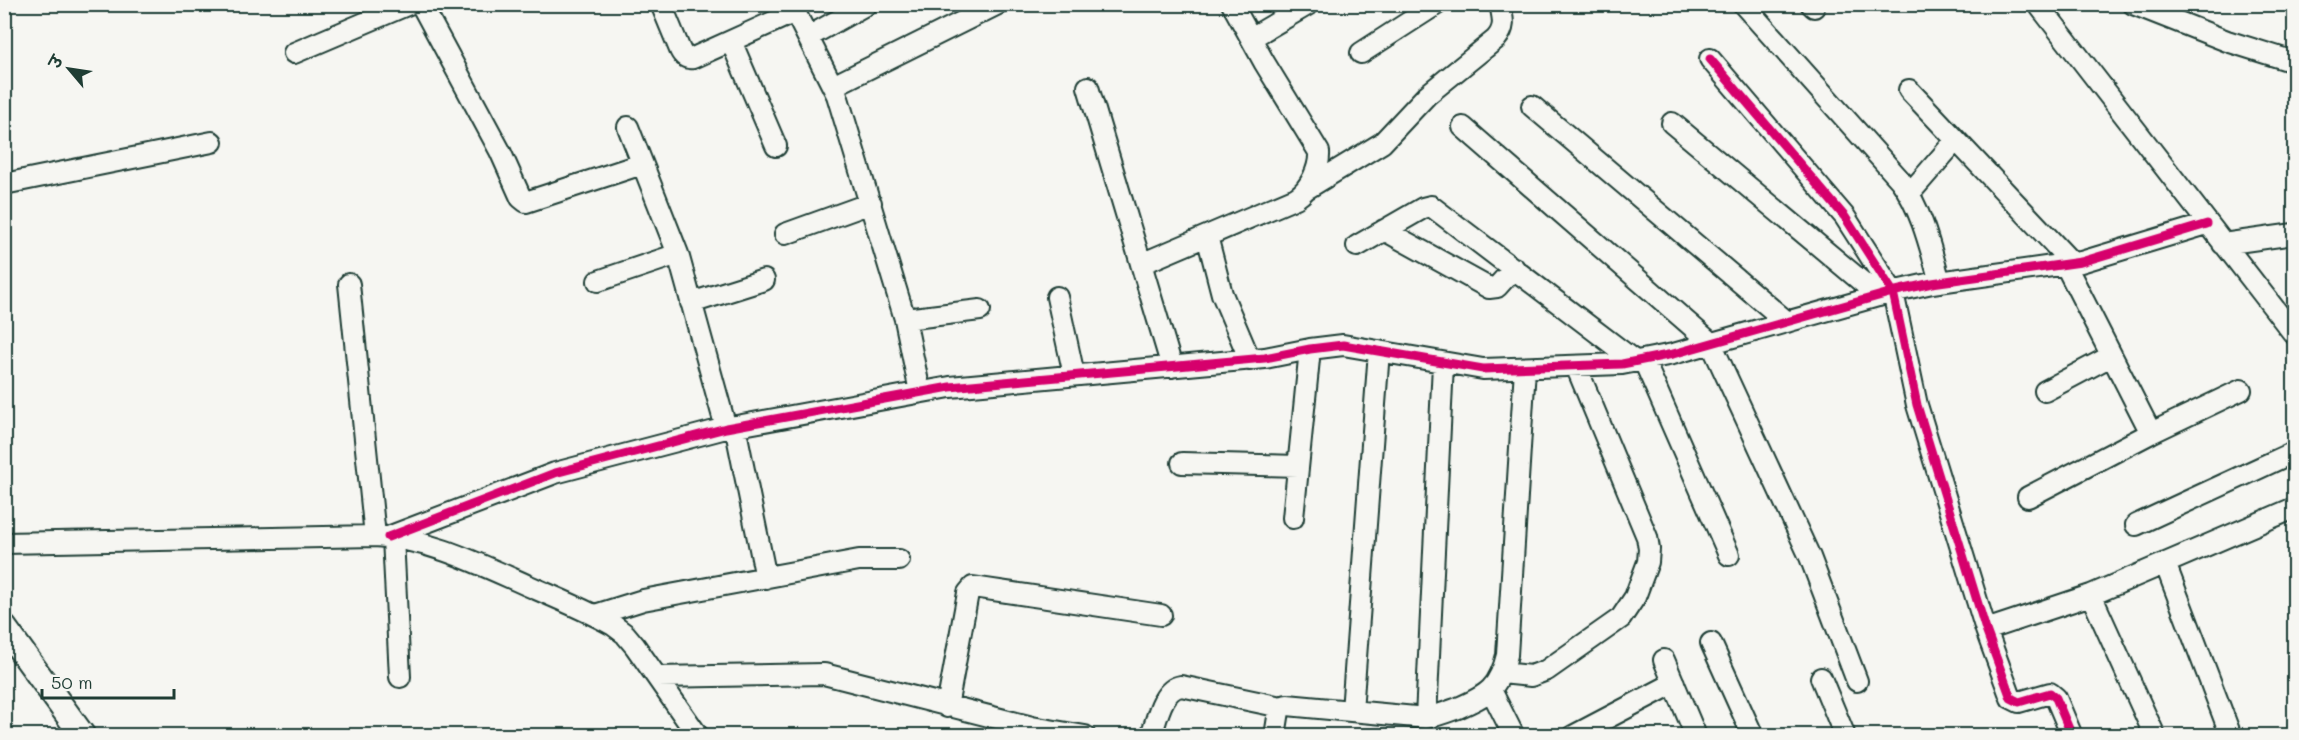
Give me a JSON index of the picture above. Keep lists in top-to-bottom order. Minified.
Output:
{"scale_bar":"50 m","north":"top left"}
